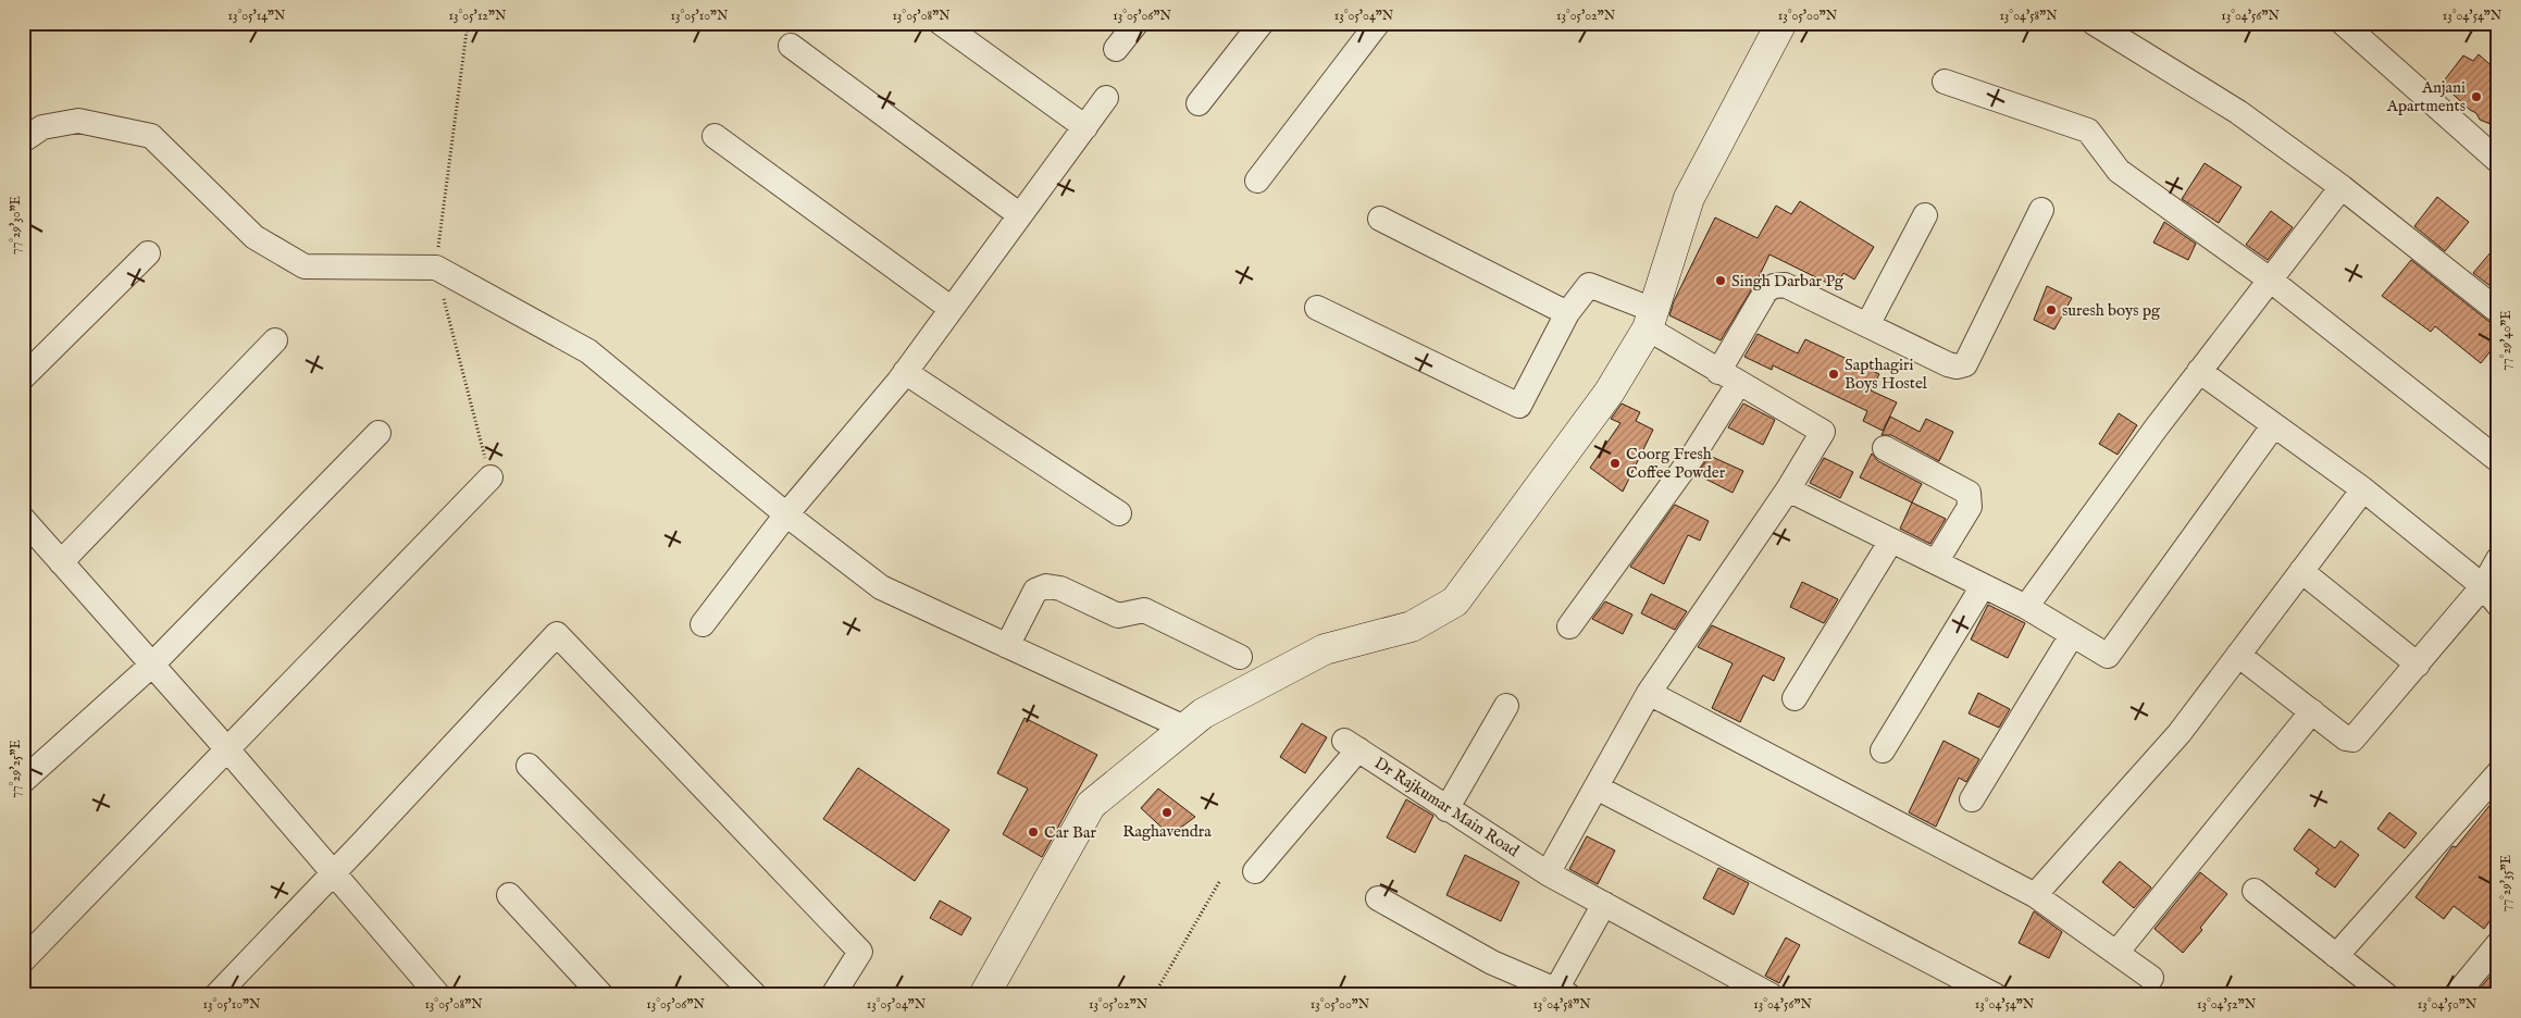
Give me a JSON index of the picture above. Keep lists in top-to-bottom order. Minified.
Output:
{"streets":{"street":["Dr Rajkumar Main Road"]},"places":["Anjani Apartments","Singh Darbar Pg","suresh boys pg","Sapthagiri Boys Hostel","Coorg Fresh Coffee Powder","Raghavendra","Car Bar"],"coordinates":["13°05'14\"N","13°05'12\"N","13°05'10\"N","13°05'08\"N","13°05'06\"N","13°05'04\"N","13°05'02\"N","13°05'00\"N","13°04'58\"N","13°04'56\"N","13°04'54\"N","77°29'30\"E","77°29'40\"E","77°29'25\"E","77°29'35\"E","13°04'52\"N","13°04'50\"N"]}
